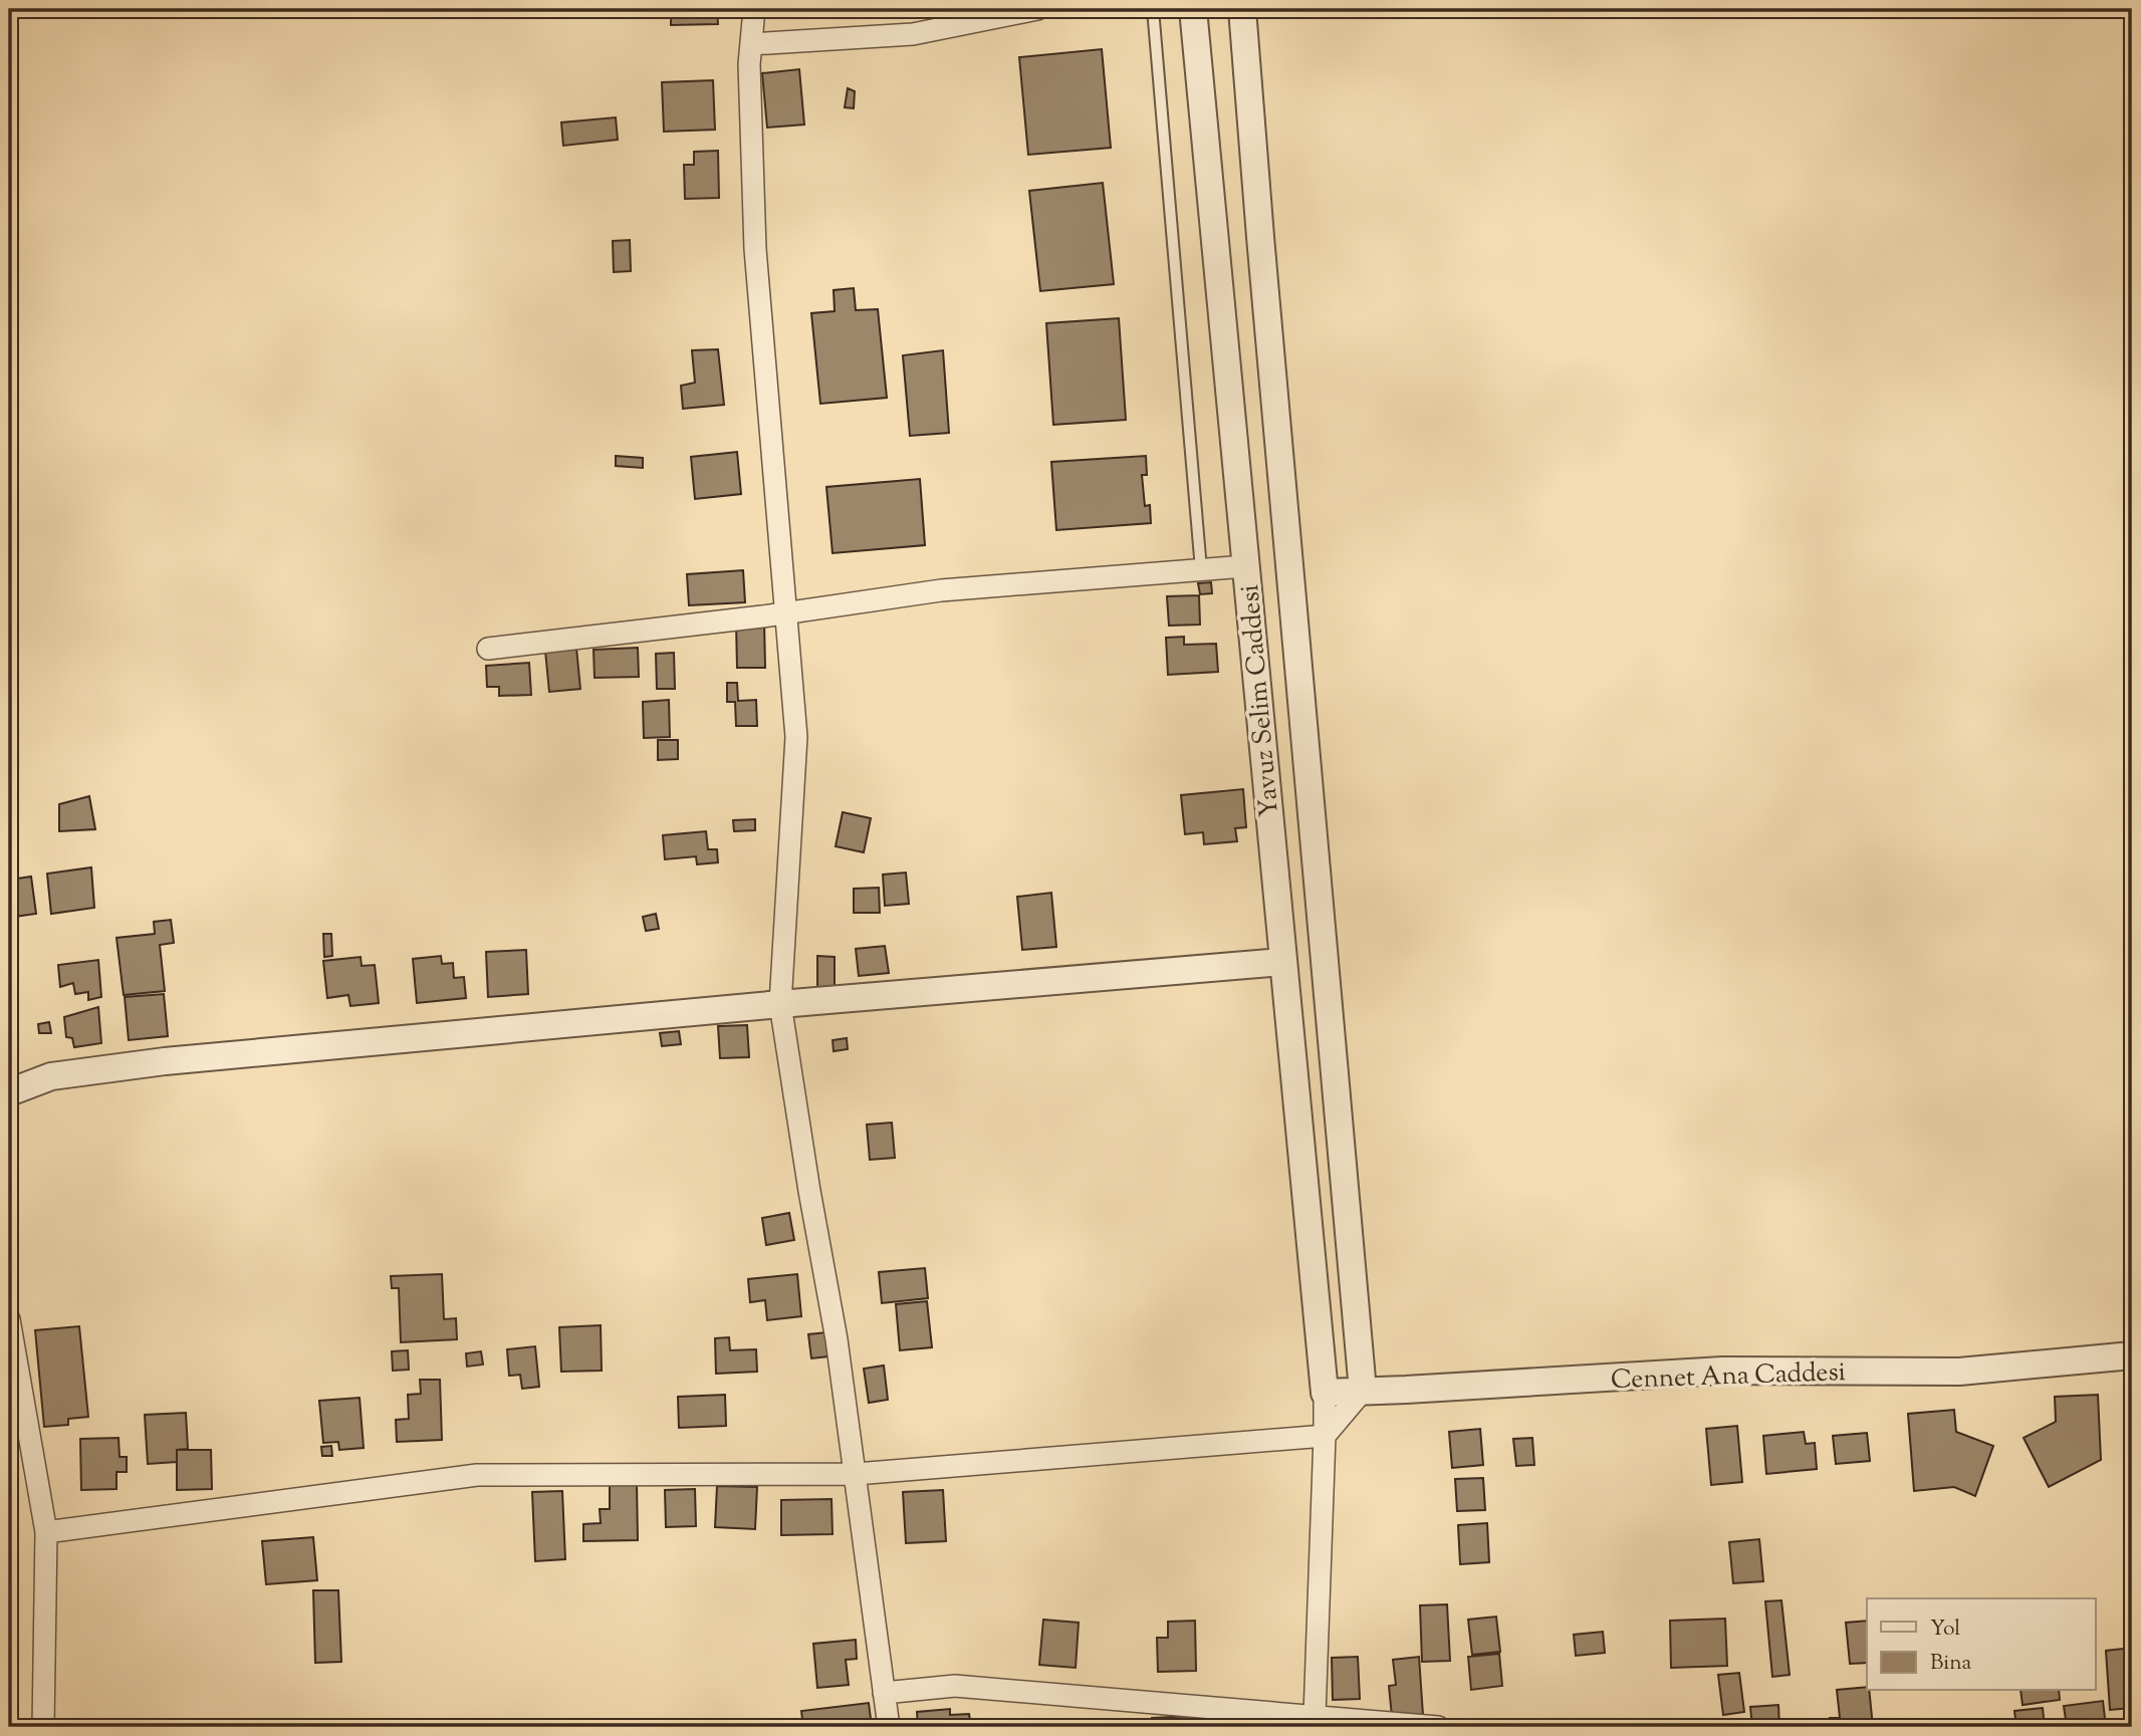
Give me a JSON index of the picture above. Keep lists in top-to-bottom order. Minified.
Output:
{"streets":{"street":["Yavuz Selim Caddesi","Cennet Ana Caddesi"]},"crossings":[["Yavuz Selim Caddesi","Cennet Ana Caddesi"]],"legend":["Yol","Bina"]}
